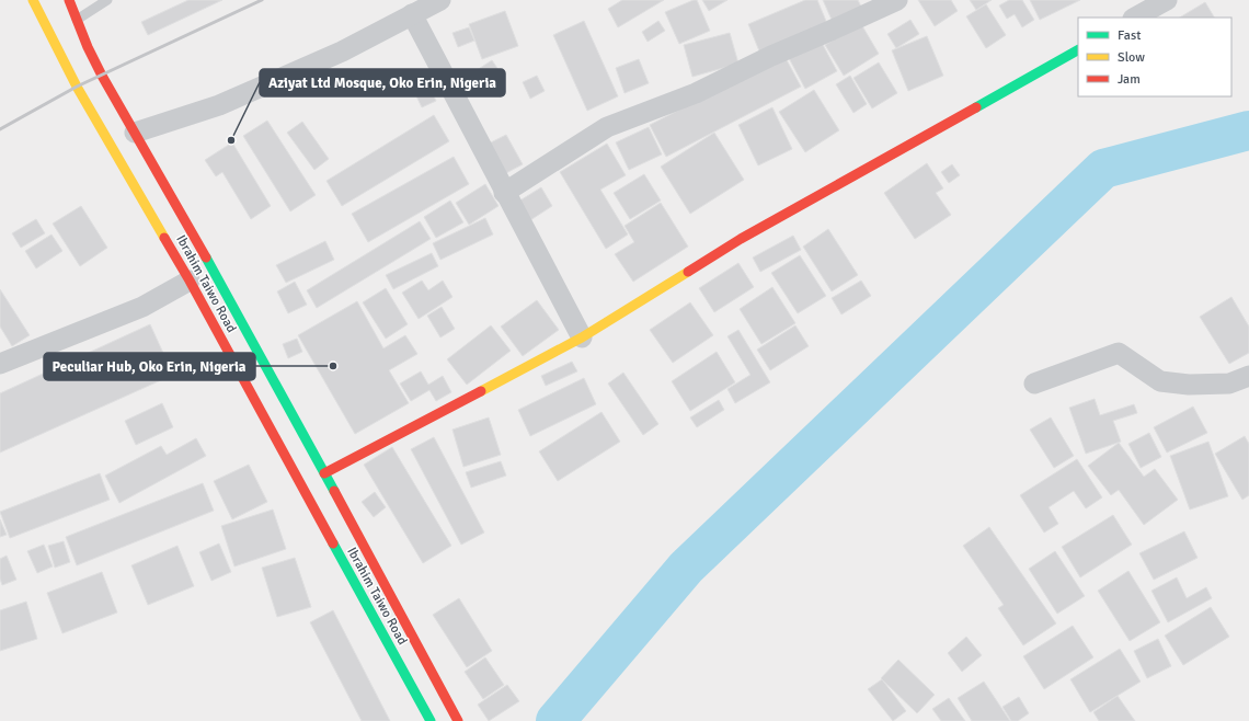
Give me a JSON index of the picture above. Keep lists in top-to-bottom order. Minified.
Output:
{"streets":{"main road":["Ibrahim Taiwo Road"]},"places":["Aziyat Ltd Mosque, Oko Erin, Nigeria","Peculiar Hub, Oko Erin, Nigeria"],"legend":["Fast","Slow","Jam"]}
